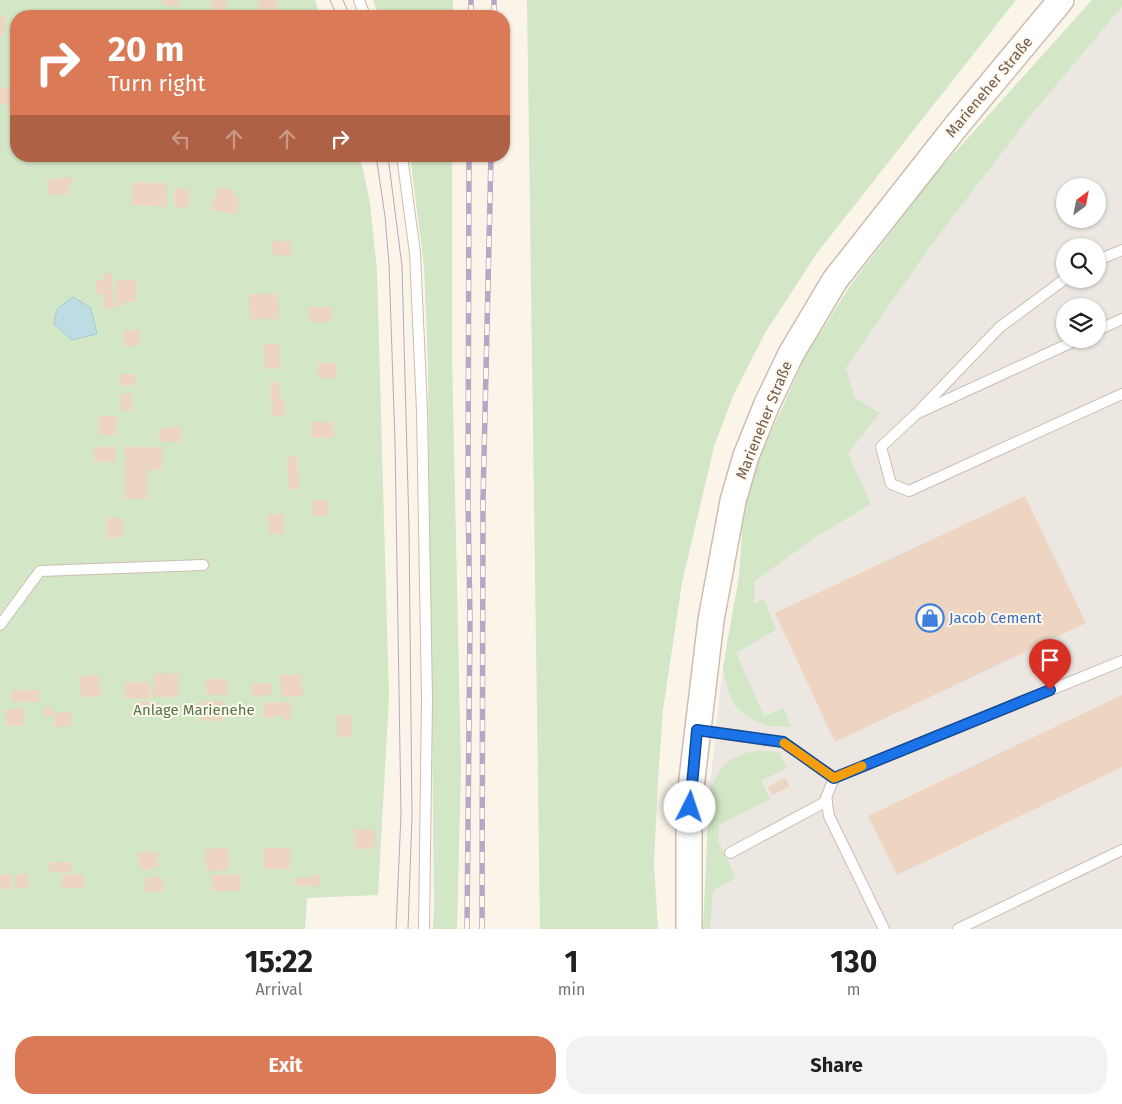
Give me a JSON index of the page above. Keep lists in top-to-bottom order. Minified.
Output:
{"streets":{"street":["Marieneher Straße"]},"parks":["Anlage Marienehe"],"places":{"shop":["Jacob Cement"]},"north":"top right","page":{"turn":["20 m","Turn right"],"eta":["15:22","Arrival","1","min","130","m"],"buttons":["Exit","Share"]}}
